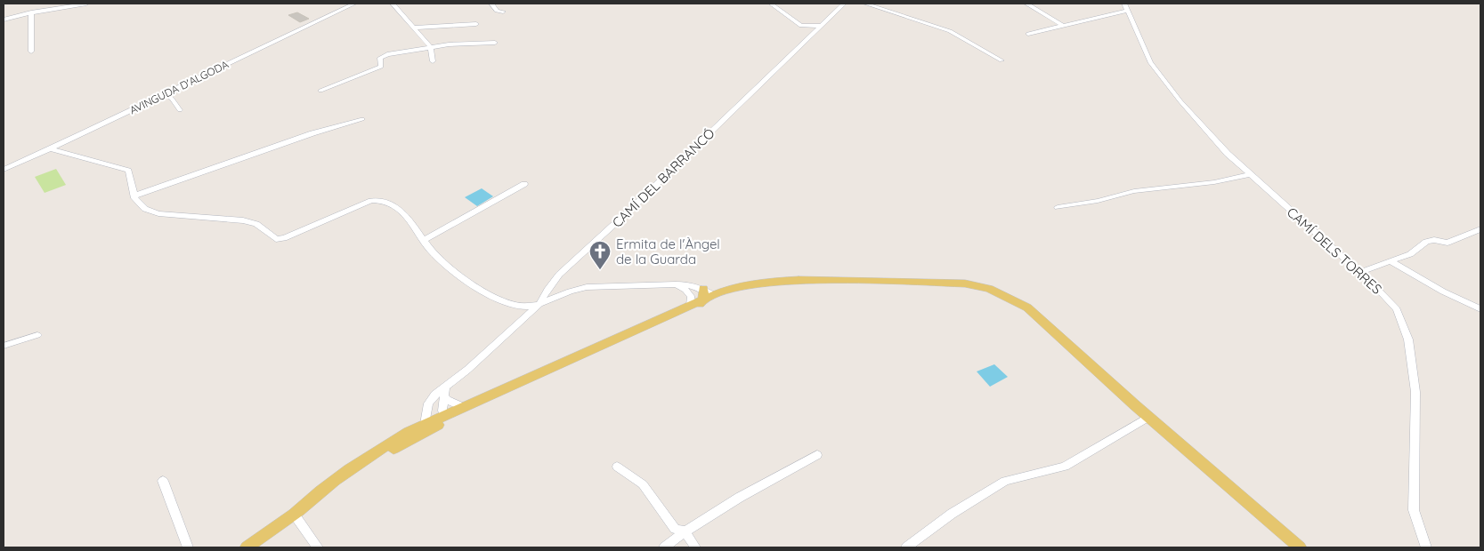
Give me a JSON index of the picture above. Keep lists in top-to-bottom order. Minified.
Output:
{"streets":{"street":["AVINGUDA D'ALGODA","CAMÍ DEL BARRANCÓ","CAMÍ DELS TORRES"]},"places":{"church":["Ermita de l'Àngel de la Guarda"]}}
